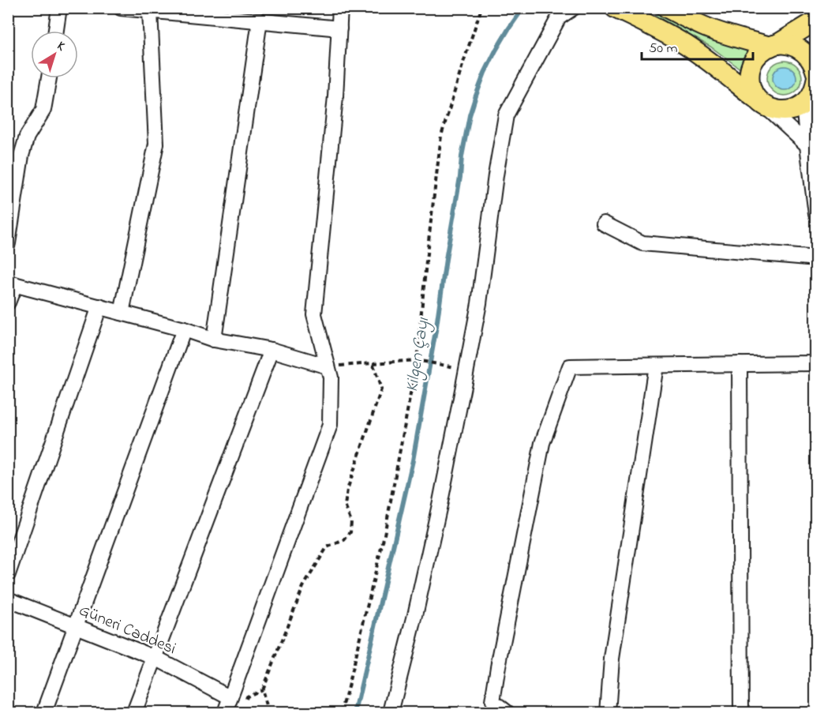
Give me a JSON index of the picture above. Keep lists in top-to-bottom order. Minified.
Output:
{"streets":{"street":["Güneri Caddesi"]},"water":["Kilgen Çayı"],"scale_bar":"50 m","north":"top right"}
